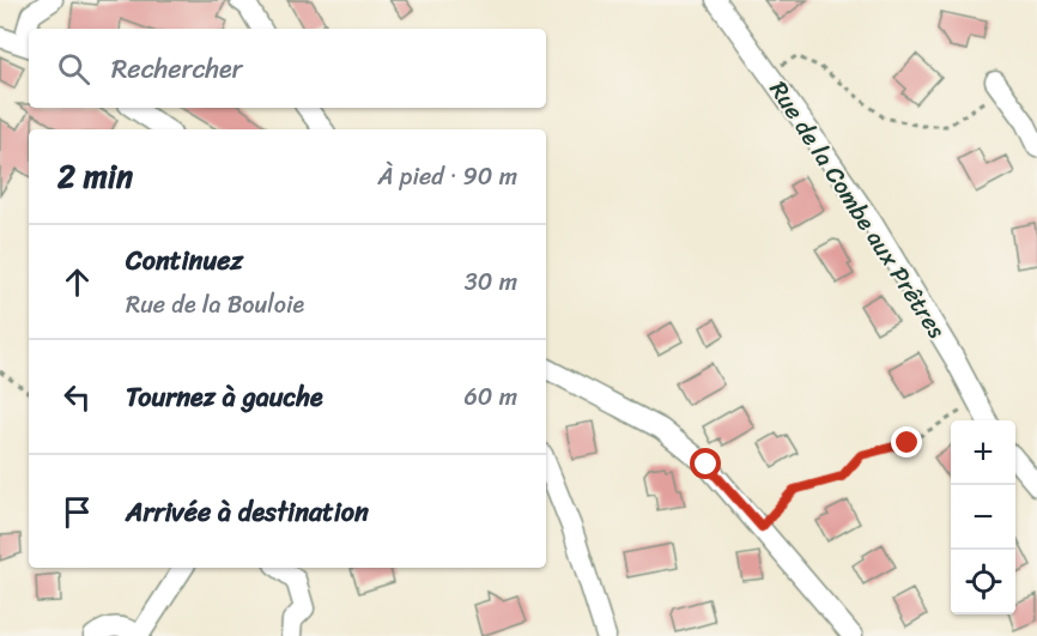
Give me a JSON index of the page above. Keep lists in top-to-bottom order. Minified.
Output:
{"streets":{"street":["Rue de la Combe aux Prêtres"]},"page":{"search":"Rechercher","heading":["2 min","À pied · 90 m"],"list":[["Continuez","Rue de la Bouloie","30 m"],["Tournez à gauche","60 m"],"Arrivée à destination"],"map_buttons":["+","−"]}}
